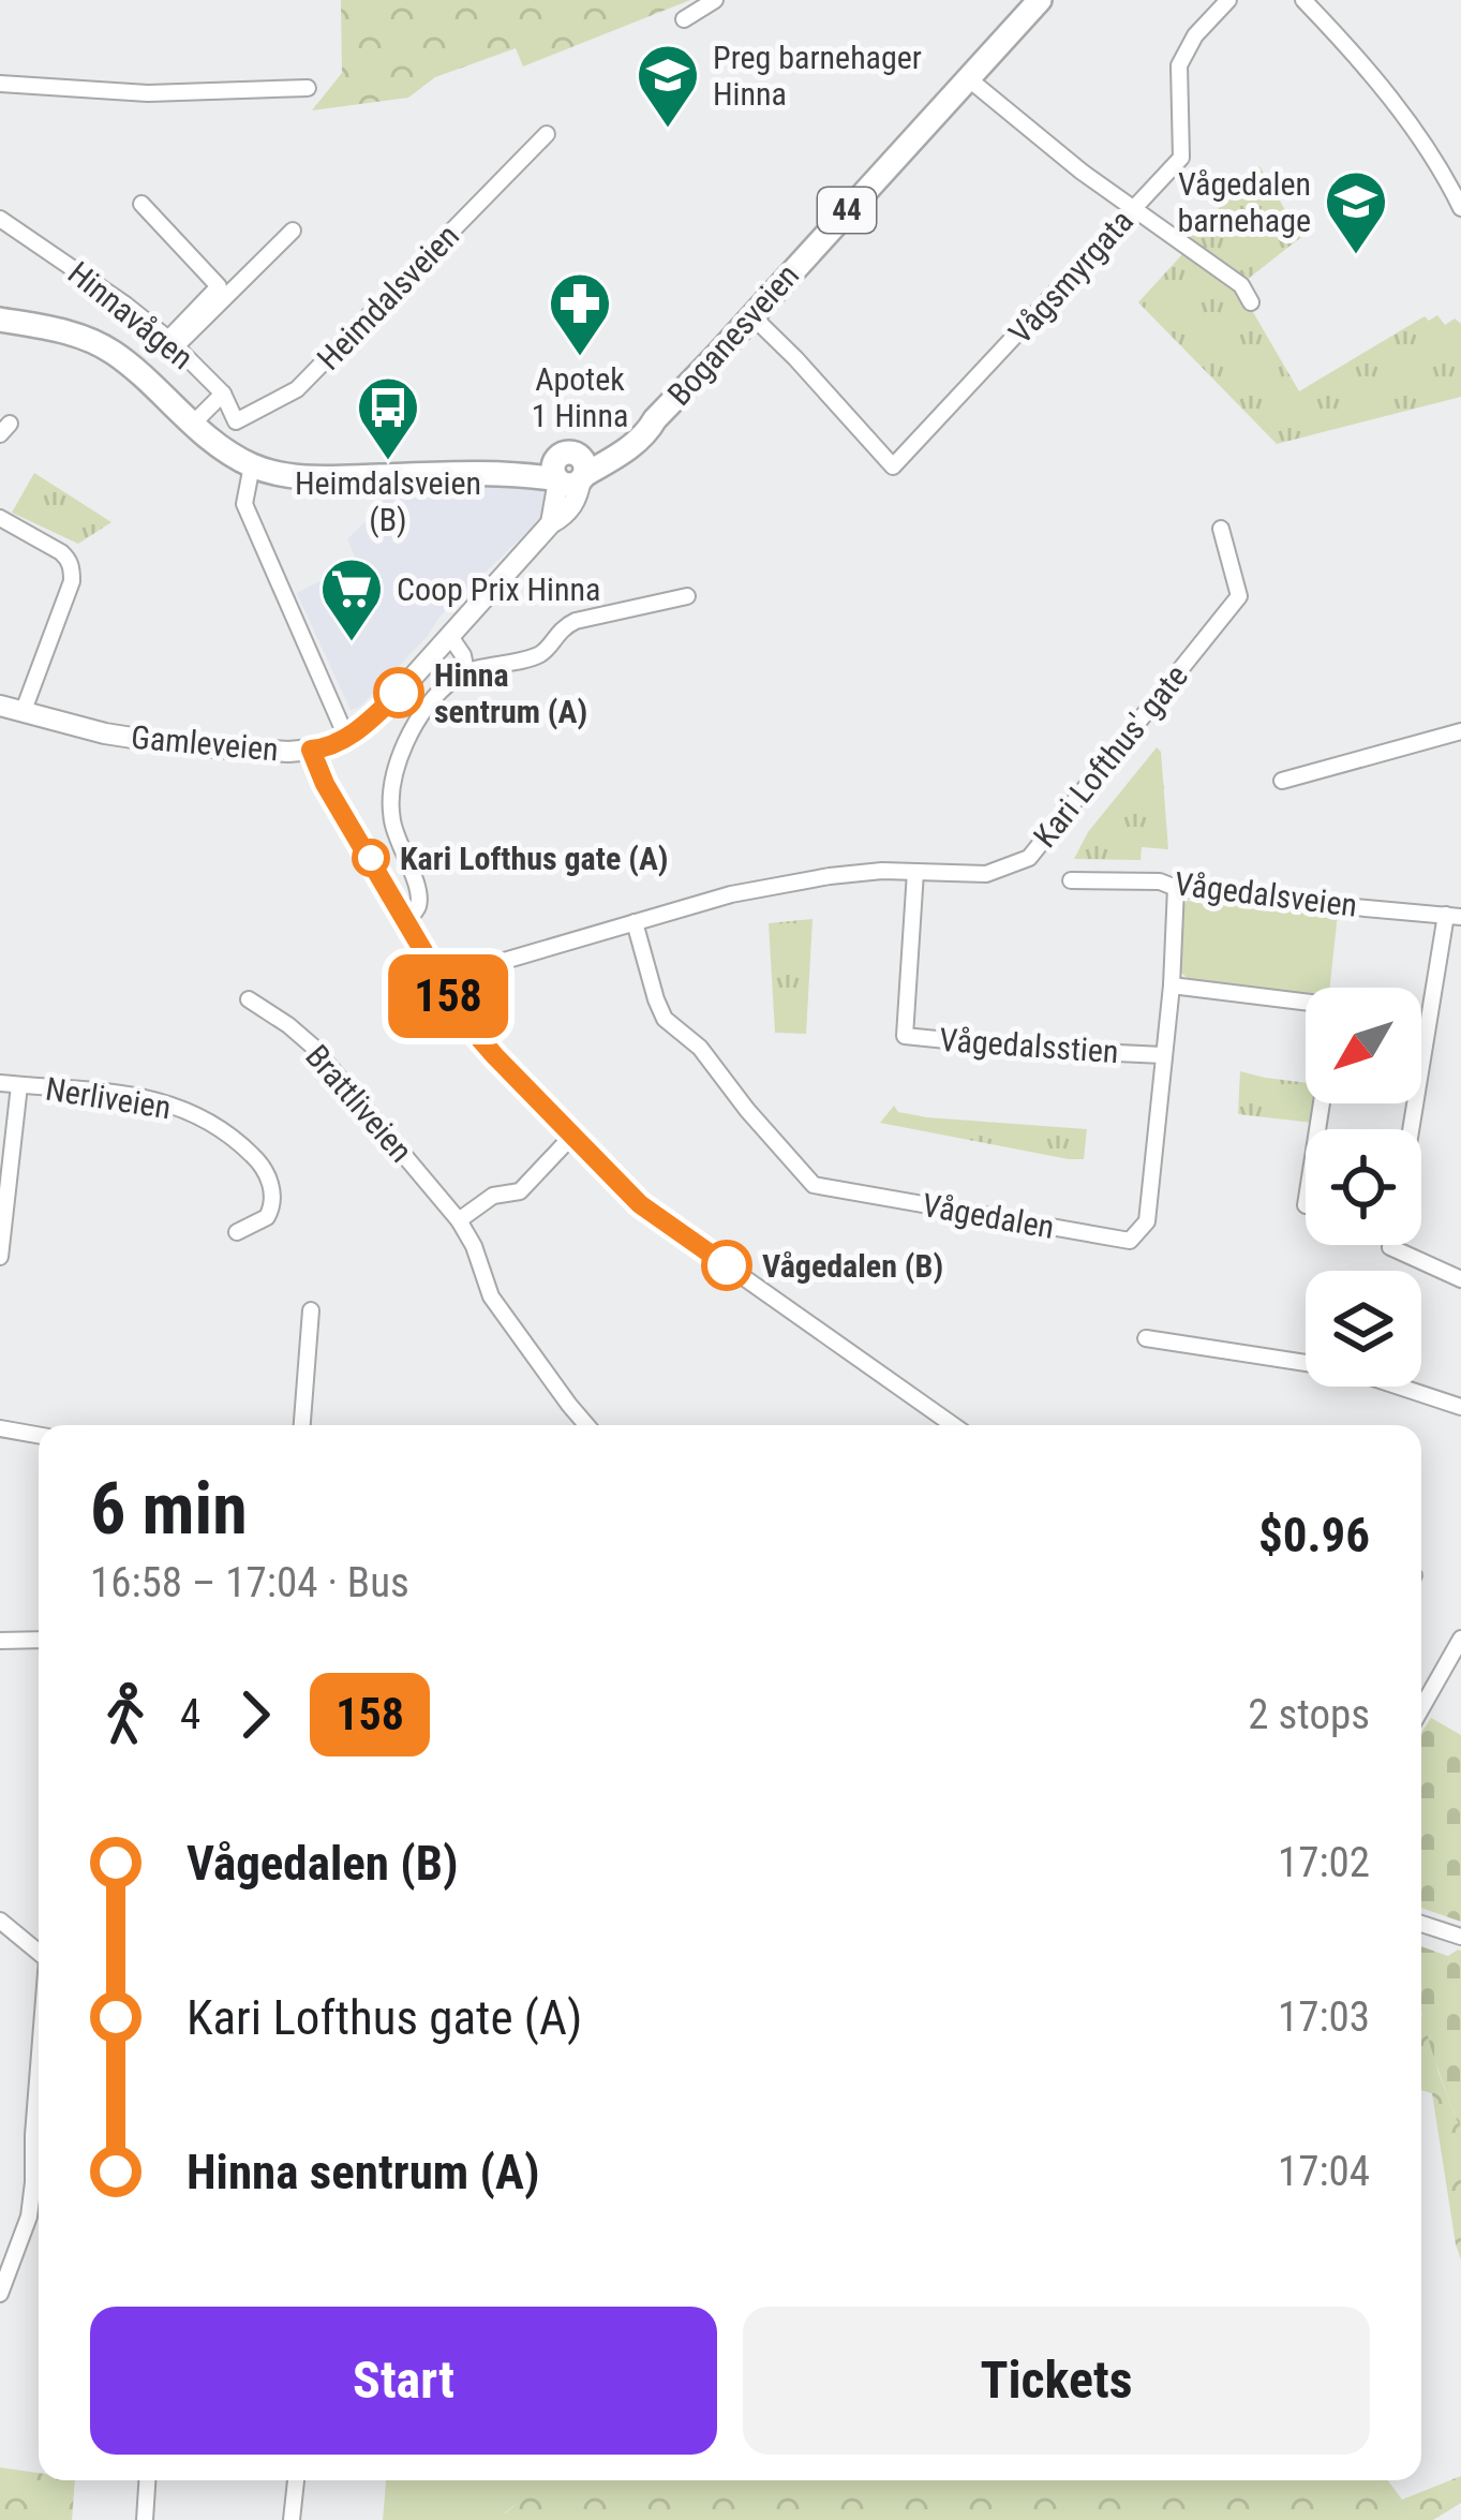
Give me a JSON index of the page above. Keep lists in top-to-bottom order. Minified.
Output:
{"streets":{"main road":["44","Boganesveien"],"street":["Vågsmyrgata","Heimdalsveien","Hinnavågen","Gamleveien","Kari Lofthus' gate","Vågedalsveien","Vågedalsstien","Nerliveien","Brattliveien","Vågedalen"]},"crossings":[["44","Hinnavågen"],["44","Boganesveien"],["44","Gamleveien"],["Vågsmyrgata","Boganesveien"],["Heimdalsveien","Hinnavågen"],["Boganesveien","Gamleveien"],["Kari Lofthus' gate","Vågedalsstien"],["Kari Lofthus' gate","Vågedalen"],["Vågedalsveien","Vågedalen"],["Vågedalsstien","Vågedalen"]],"places":{"school or university":["Preg barnehager Hinna","Vågedalen barnehage"],"pharmacy":["Apotek 1 Hinna"],"bus stop":["Heimdalsveien (B)"],"supermarket":["Coop Prix Hinna"],"other":["Hinna sentrum (A)","Kari Lofthus gate (A)","Vågedalen (B)"]},"lines":["bus line 158"],"north":"bottom left","page":{"on_map":"158","heading":["6 min","16:58 – 17:04 · Bus","$0.96"],"legs":["4","158","2 stops"],"list":[{"name":"Vågedalen (B)","value":"17:02"},{"name":"Kari Lofthus gate (A)","value":"17:03"},{"name":"Hinna sentrum (A)","value":"17:04"}],"buttons":["Start","Tickets"]}}
